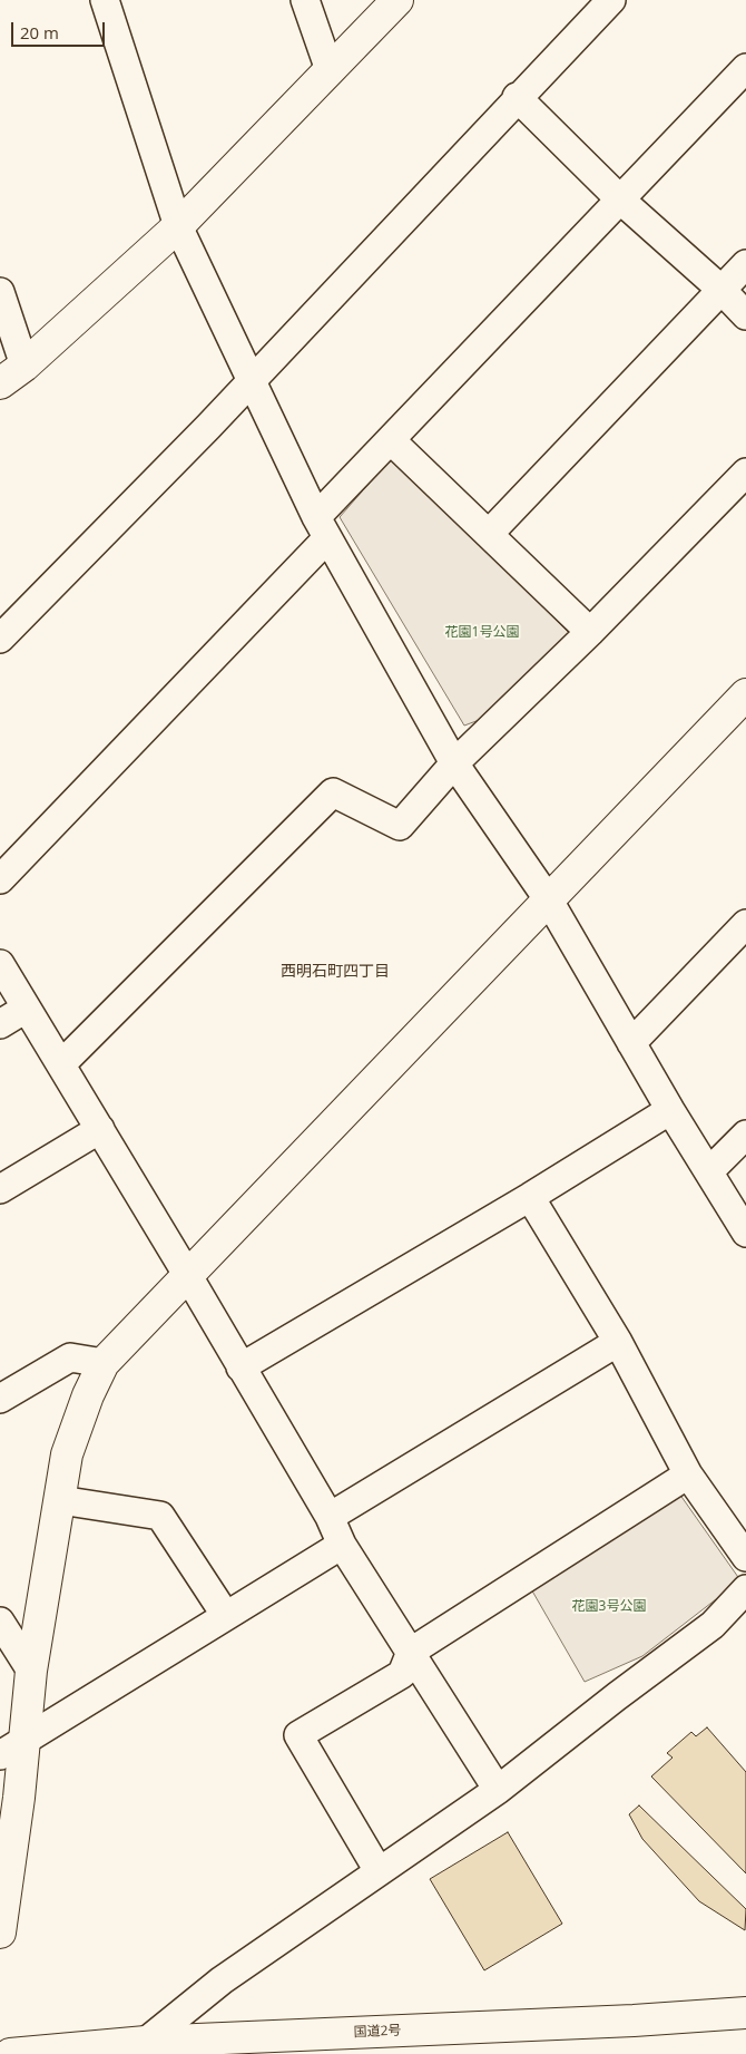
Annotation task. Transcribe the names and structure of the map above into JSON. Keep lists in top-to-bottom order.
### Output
{
  "streets": {
    "main road": ["国道2号"]
  },
  "districts": ["西明石町四丁目"],
  "parks": ["花園1号公園", "花園3号公園"],
  "scale_bar": "20 m"
}
